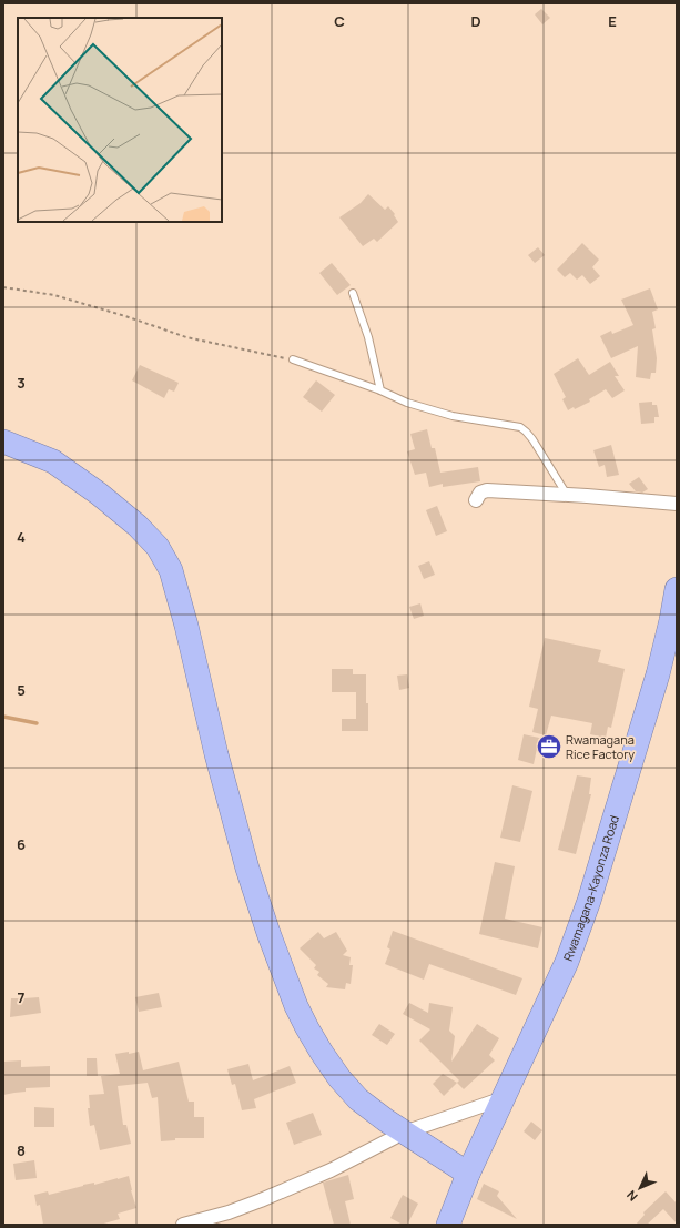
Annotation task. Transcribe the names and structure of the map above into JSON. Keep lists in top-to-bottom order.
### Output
{
  "streets": {
    "highway": ["Rwamagana-Kayonza Road"]
  },
  "places": {
    "office": ["Rwamagana Rice Factory"]
  },
  "north": "bottom left",
  "grid": {
    "columns": ["C", "D", "E"],
    "rows": [
      "3",
      "4",
      "5",
      "6",
      "7",
      "8"
    ]
  }
}
